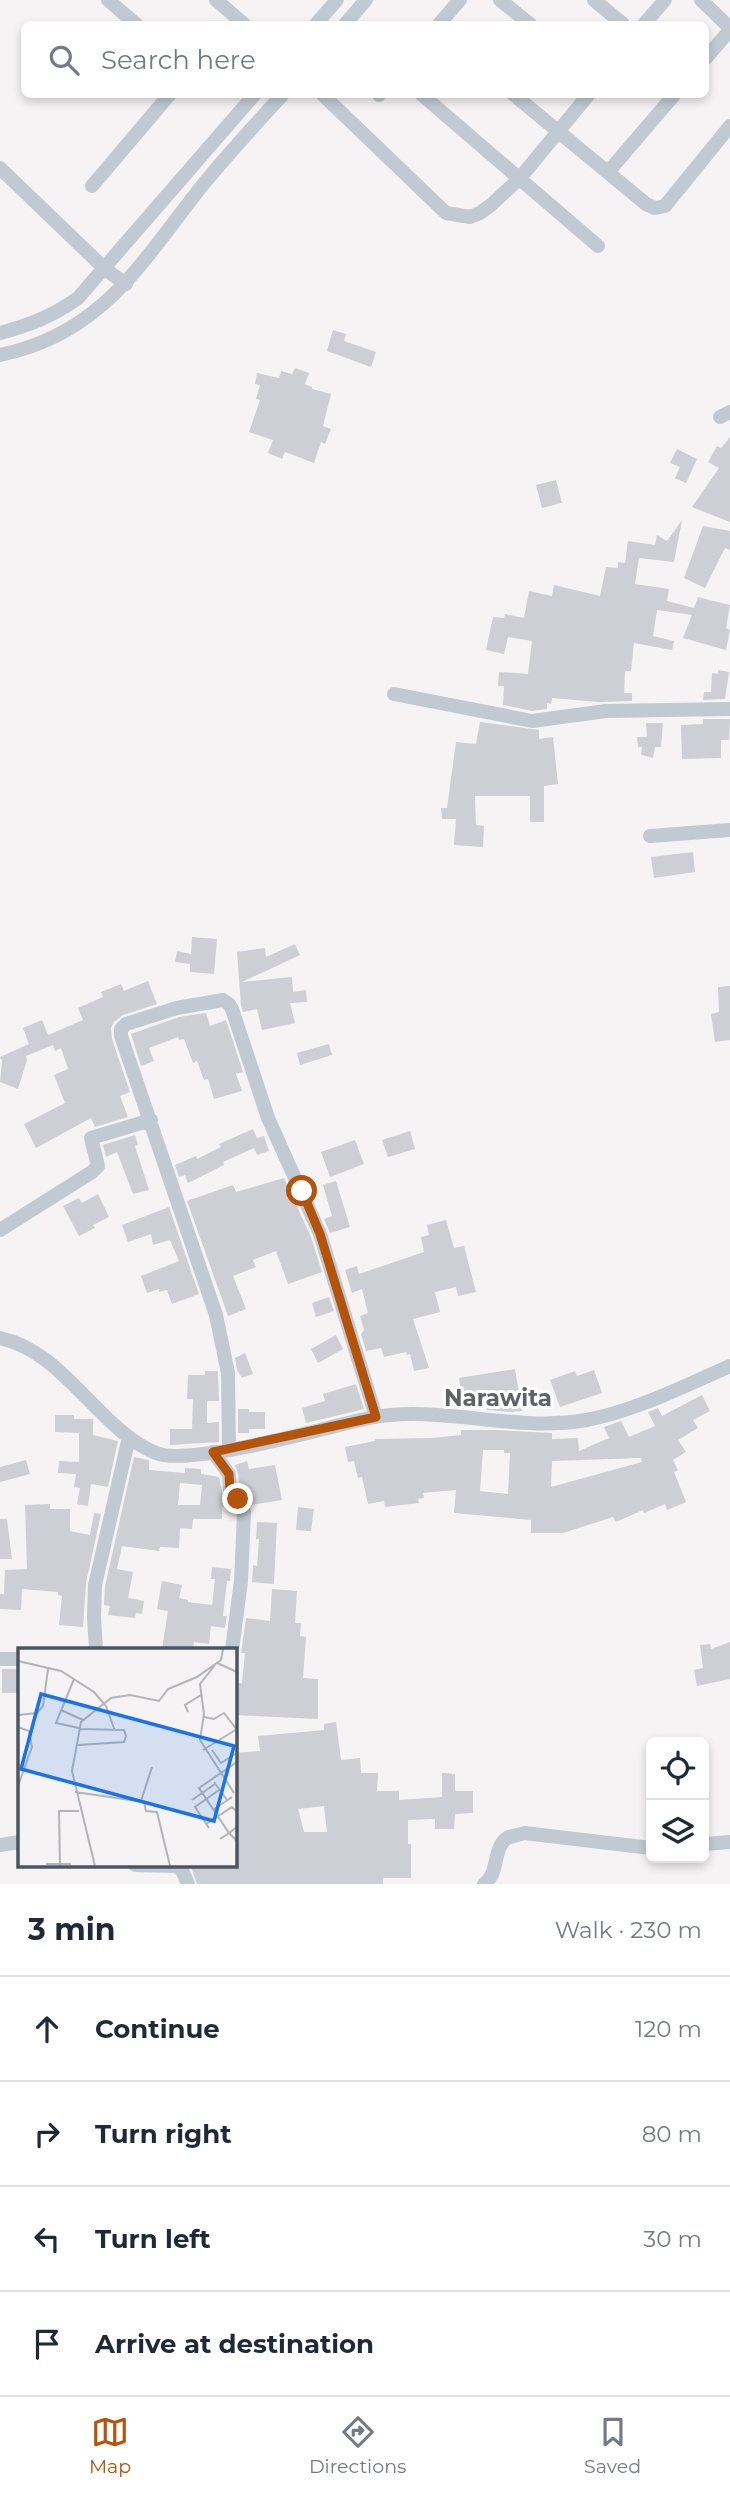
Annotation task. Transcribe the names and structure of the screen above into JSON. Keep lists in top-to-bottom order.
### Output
{
  "districts": ["Narawita"],
  "page": {
    "search": "Search here",
    "heading": ["3 min", "Walk · 230 m"],
    "list": [
      ["Continue", "120 m"],
      ["Turn right", "80 m"],
      ["Turn left", "30 m"],
      "Arrive at destination"
    ],
    "nav": ["Map", "Directions", "Saved"]
  }
}
